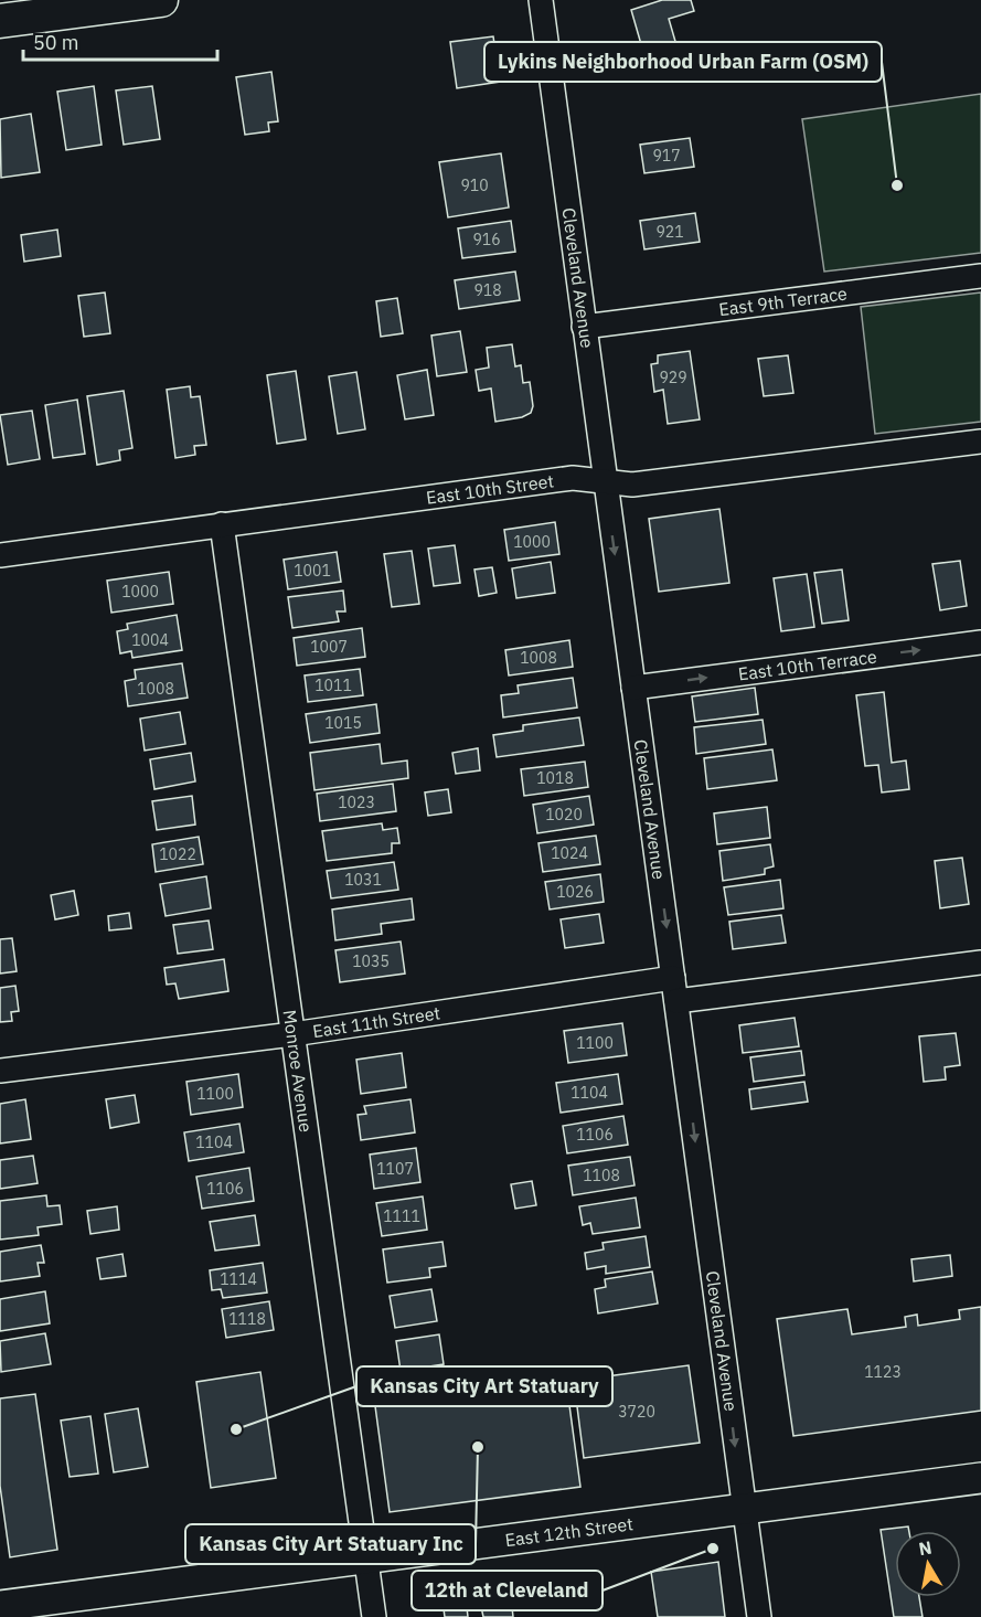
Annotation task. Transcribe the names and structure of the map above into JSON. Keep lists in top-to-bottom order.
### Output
{
  "streets": {
    "street": [
      "Cleveland Avenue",
      "East 9th Terrace",
      "East 10th Street",
      "East 10th Terrace",
      "East 11th Street",
      "Monroe Avenue",
      "East 12th Street"
    ]
  },
  "crossings": [
    ["Cleveland Avenue", "East 9th Terrace"],
    ["Cleveland Avenue", "East 10th Street"],
    ["Cleveland Avenue", "East 10th Terrace"],
    ["Cleveland Avenue", "East 11th Street"],
    ["Cleveland Avenue", "East 12th Street"],
    ["East 10th Street", "Monroe Avenue"],
    ["East 11th Street", "Monroe Avenue"],
    ["Monroe Avenue", "East 12th Street"]
  ],
  "one_way": ["Cleveland Avenue", "East 10th Terrace"],
  "places": [
    "Lykins Neighborhood Urban Farm (OSM)",
    "Kansas City Art Statuary",
    "Kansas City Art Statuary Inc",
    "12th at Cleveland"
  ],
  "house_numbers": [
    "917",
    "910",
    "921",
    "916",
    "918",
    "929",
    "1000",
    "1001",
    "1000",
    "1004",
    "1007",
    "1008",
    "1011",
    "1008",
    "1015",
    "1018",
    "1023",
    "1020",
    "1024",
    "1022",
    "1031",
    "1026",
    "1035",
    "1100",
    "1104",
    "1100",
    "1106",
    "1104",
    "1107",
    "1108",
    "1106",
    "1111",
    "1114",
    "1118",
    "1123",
    "3720"
  ],
  "scale_bar": "50 m",
  "north": "top"
}
